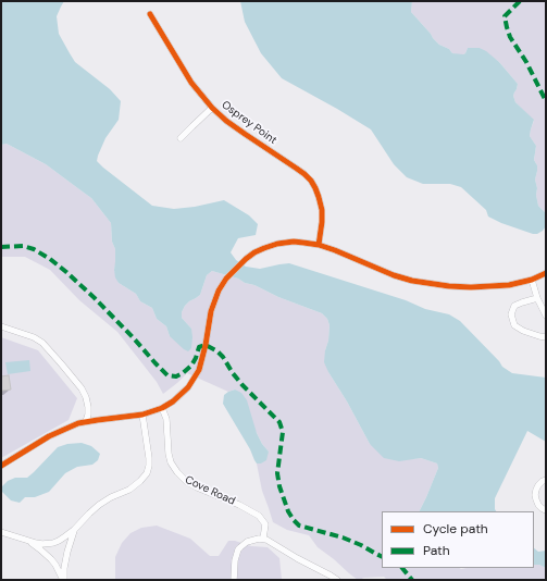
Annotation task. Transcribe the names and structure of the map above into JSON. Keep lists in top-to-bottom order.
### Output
{
  "streets": {
    "street": ["Osprey Point", "Cove Road"]
  },
  "legend": ["Cycle path", "Path"]
}
